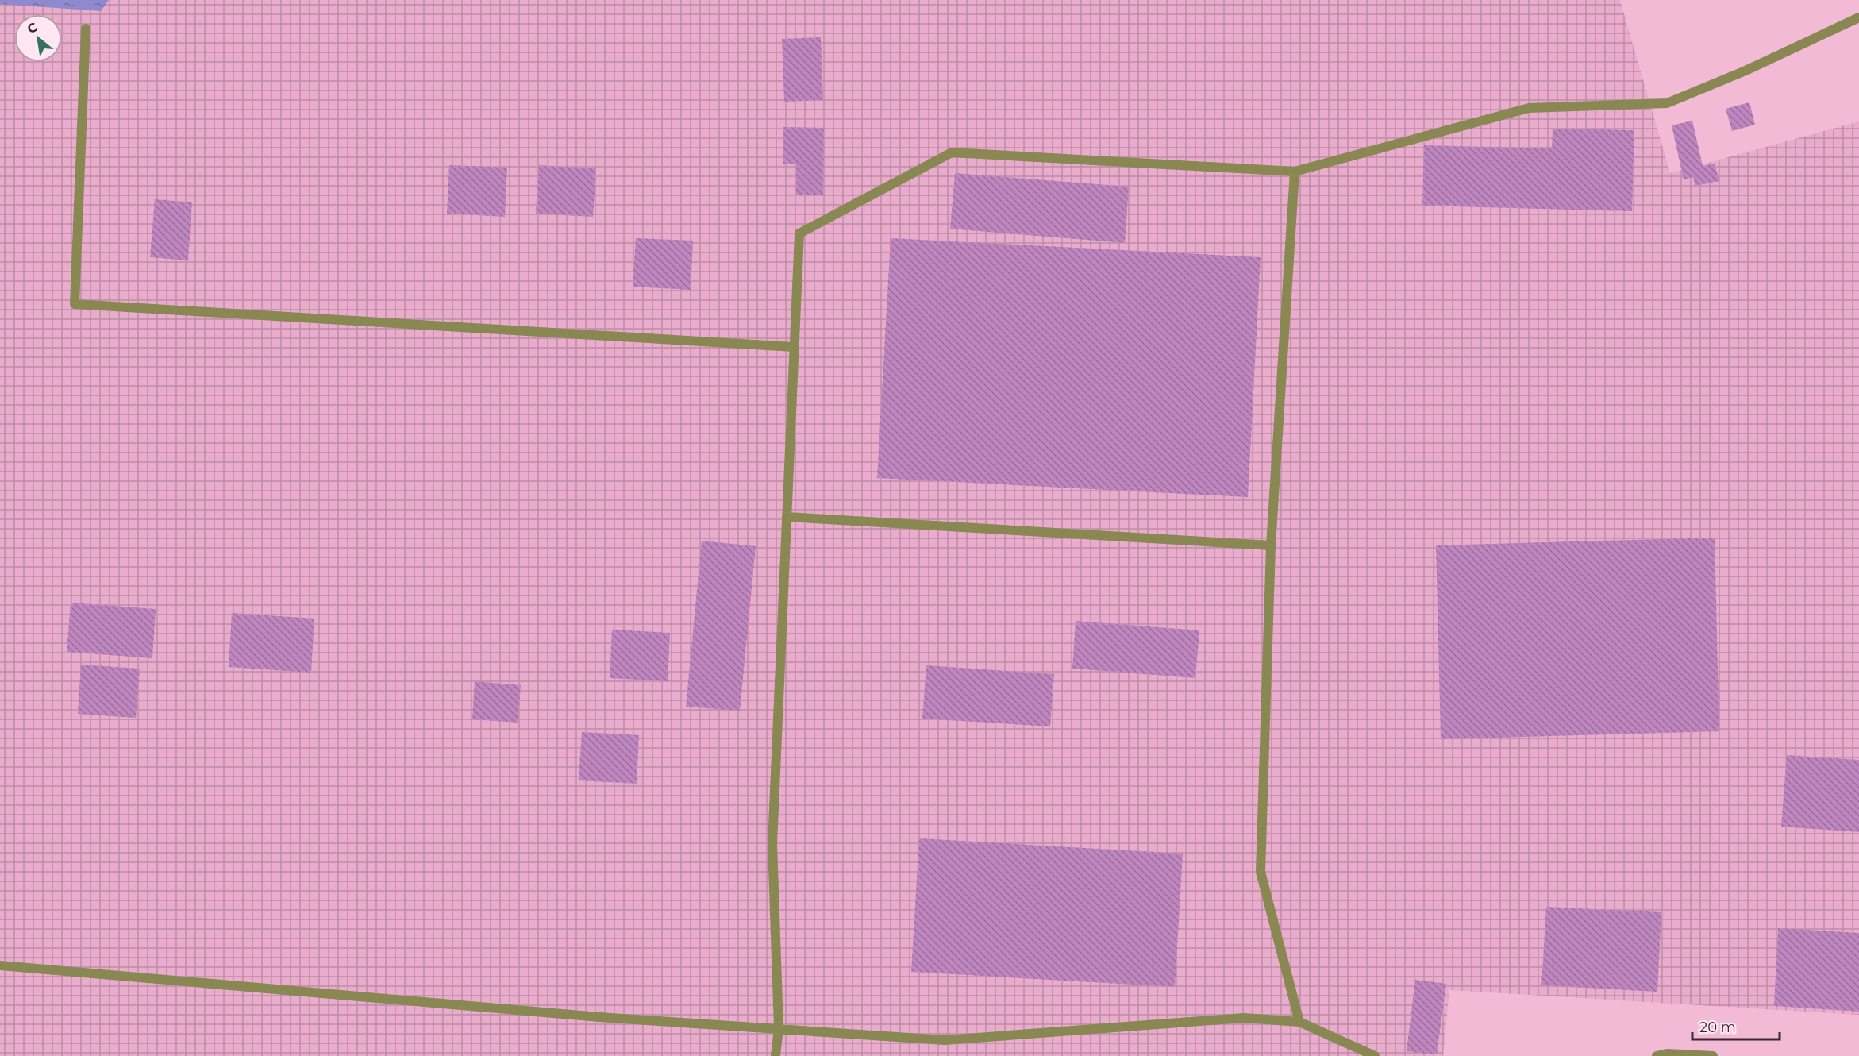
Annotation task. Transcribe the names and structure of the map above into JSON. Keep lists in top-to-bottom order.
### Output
{
  "scale_bar": "20 m",
  "north": "top left"
}
